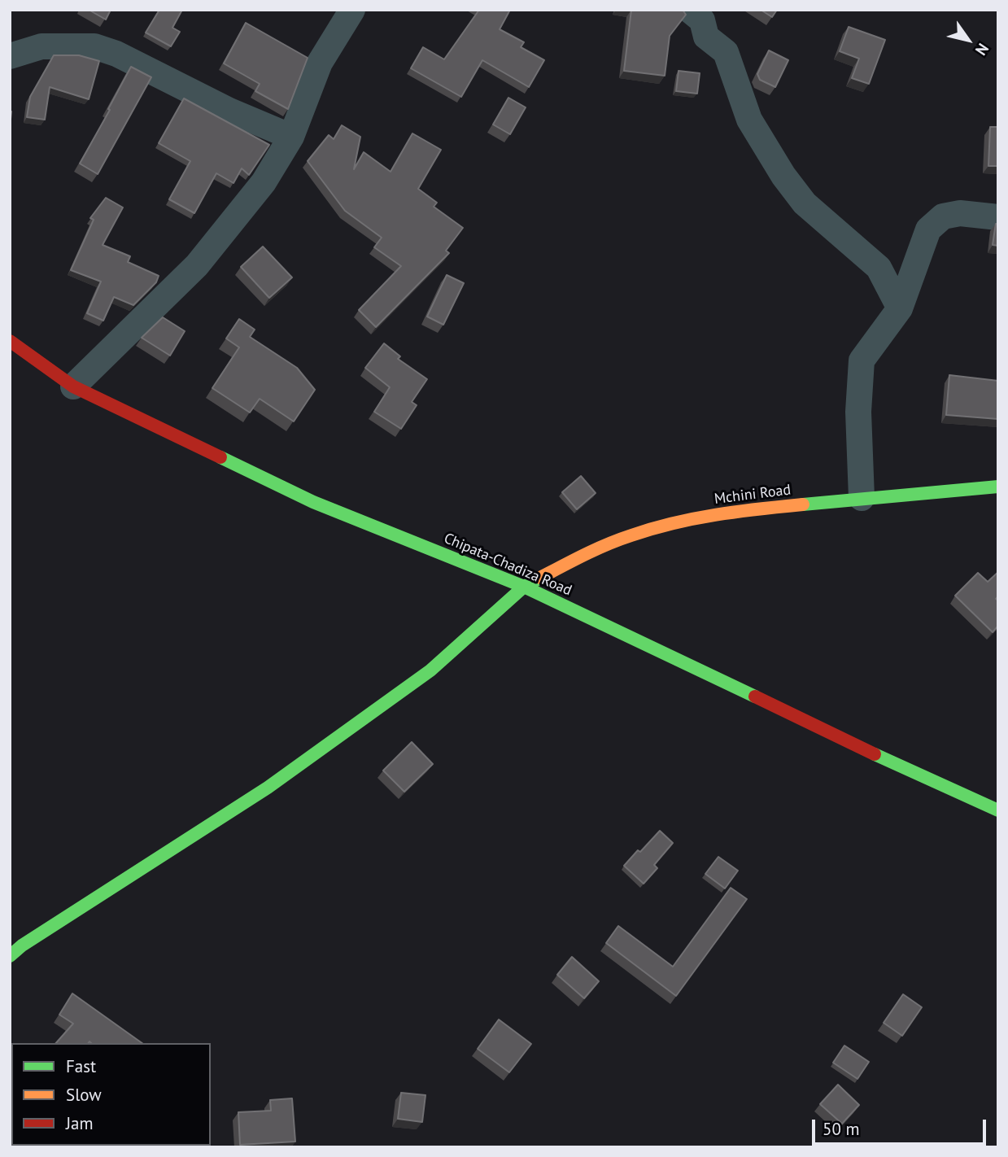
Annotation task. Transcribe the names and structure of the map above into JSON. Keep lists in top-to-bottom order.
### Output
{
  "streets": {
    "street": ["Mchini Road", "Chipata-Chadiza Road"]
  },
  "crossings": [
    ["Mchini Road", "Chipata-Chadiza Road"]
  ],
  "legend": ["Fast", "Slow", "Jam"],
  "scale_bar": "50 m",
  "north": "bottom right"
}
